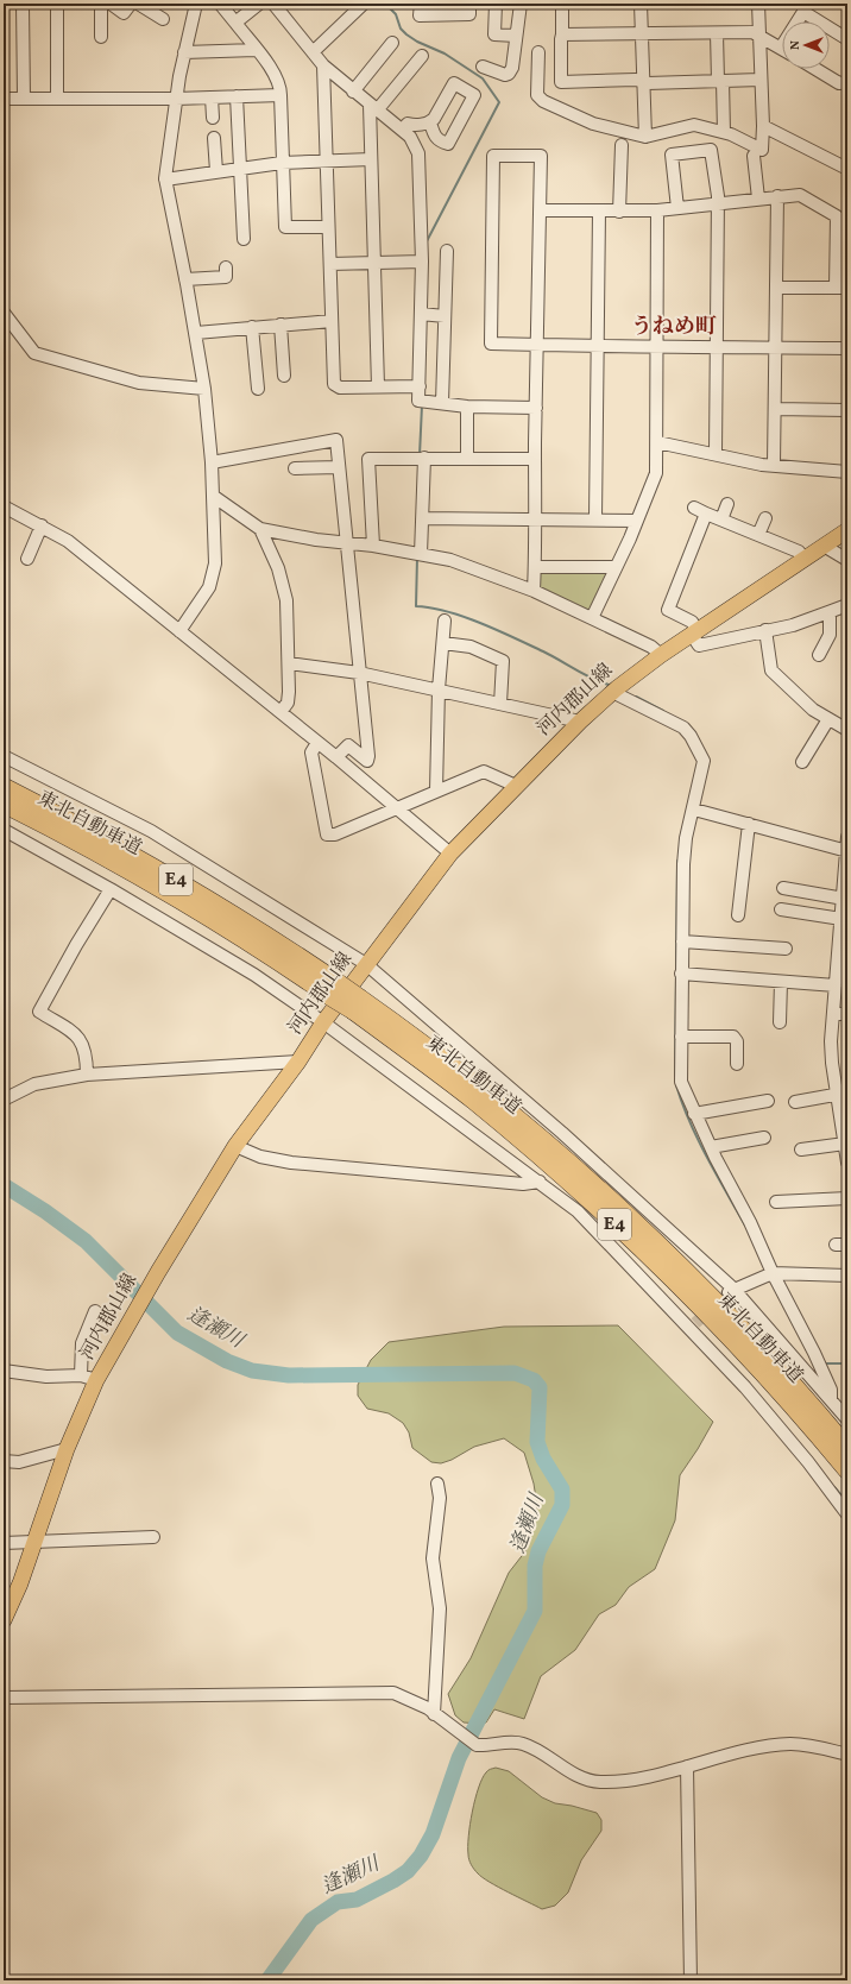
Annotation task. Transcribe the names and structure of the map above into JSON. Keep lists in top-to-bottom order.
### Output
{
  "streets": {
    "highway": ["東北自動車道", "E4"],
    "main road": ["河内郡山線"]
  },
  "districts": ["うねめ町"],
  "water": ["逢瀬川"],
  "north": "left"
}
